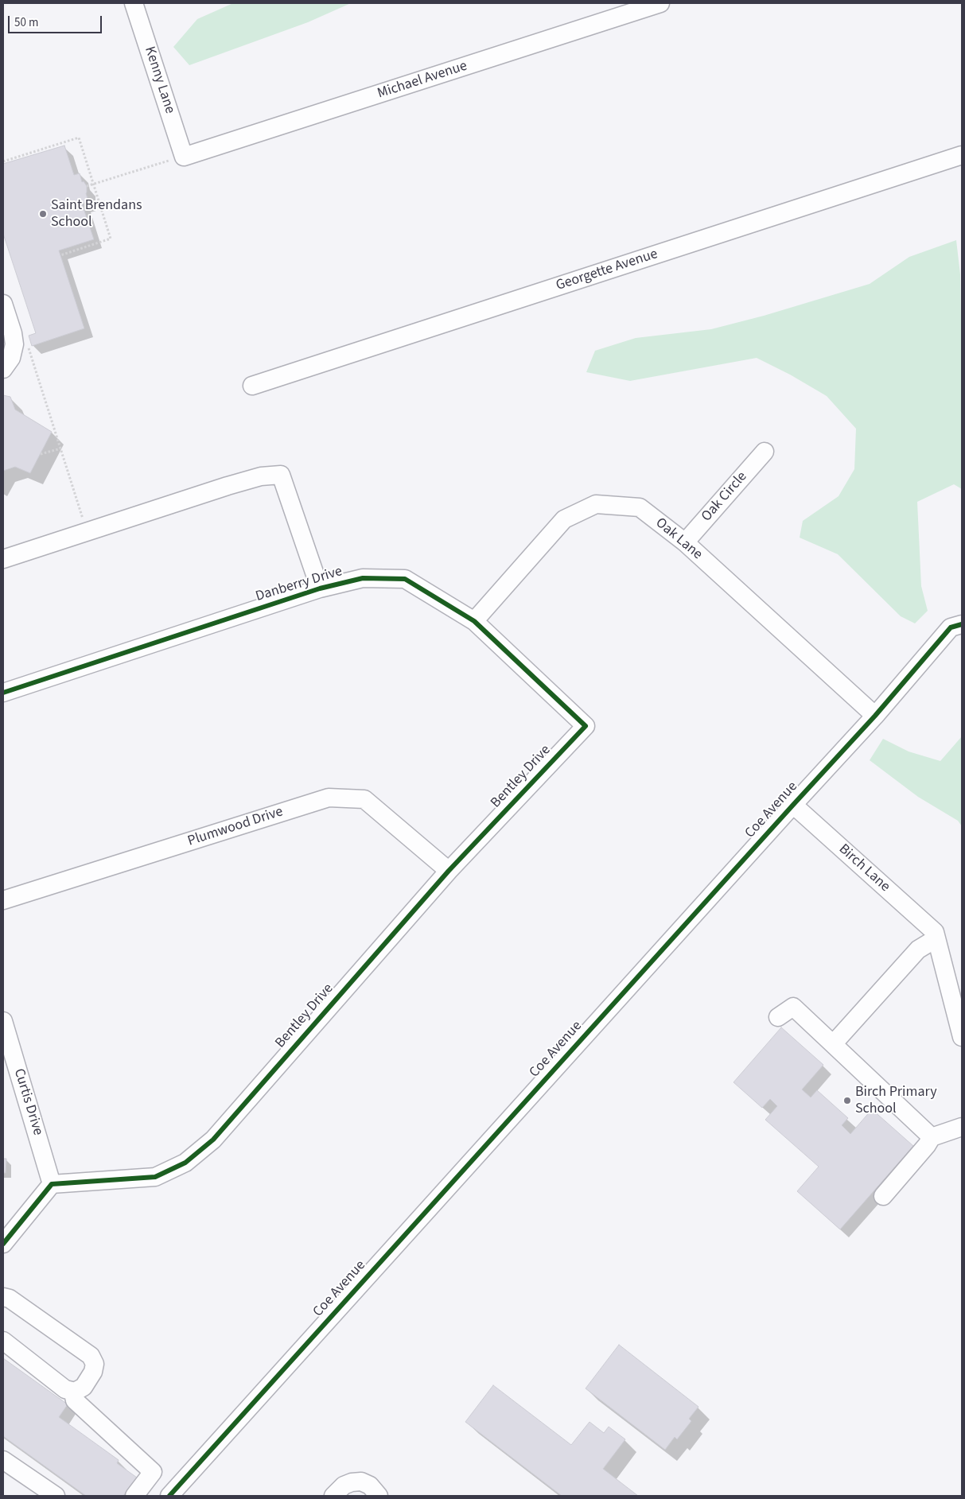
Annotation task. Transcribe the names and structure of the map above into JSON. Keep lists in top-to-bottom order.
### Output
{
  "streets": {
    "street": [
      "Kenny Lane",
      "Michael Avenue",
      "Georgette Avenue",
      "Oak Circle",
      "Oak Lane",
      "Danberry Drive",
      "Bentley Drive",
      "Coe Avenue",
      "Plumwood Drive",
      "Birch Lane",
      "Curtis Drive"
    ]
  },
  "crossings": [
    ["Kenny Lane", "Michael Avenue"],
    ["Oak Circle", "Oak Lane"],
    ["Oak Lane", "Danberry Drive"],
    ["Oak Lane", "Coe Avenue"],
    ["Danberry Drive", "Bentley Drive"],
    ["Bentley Drive", "Plumwood Drive"],
    ["Bentley Drive", "Curtis Drive"],
    ["Coe Avenue", "Birch Lane"]
  ],
  "places": ["Saint Brendans School", "Birch Primary School"],
  "scale_bar": "50 m"
}
